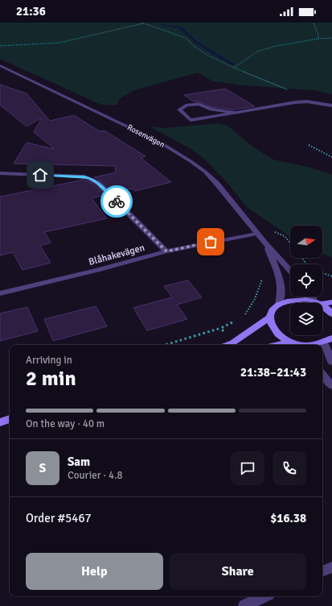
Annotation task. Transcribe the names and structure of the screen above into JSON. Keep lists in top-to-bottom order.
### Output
{
  "streets": {
    "street": ["Rosenvägen", "Blåhakevägen"]
  },
  "crossings": [
    ["Rosenvägen", "Blåhakevägen"]
  ],
  "north": "right",
  "page": {
    "status": "21:36",
    "heading": ["2 min", "Arriving in", "21:38–21:43"],
    "panel": [
      "Sam",
      "Courier · 4.8",
      "Order #5467",
      "$16.38"
    ],
    "bar": "On the way · 40 m",
    "round": "S",
    "buttons": ["Help", "Share"]
  }
}
